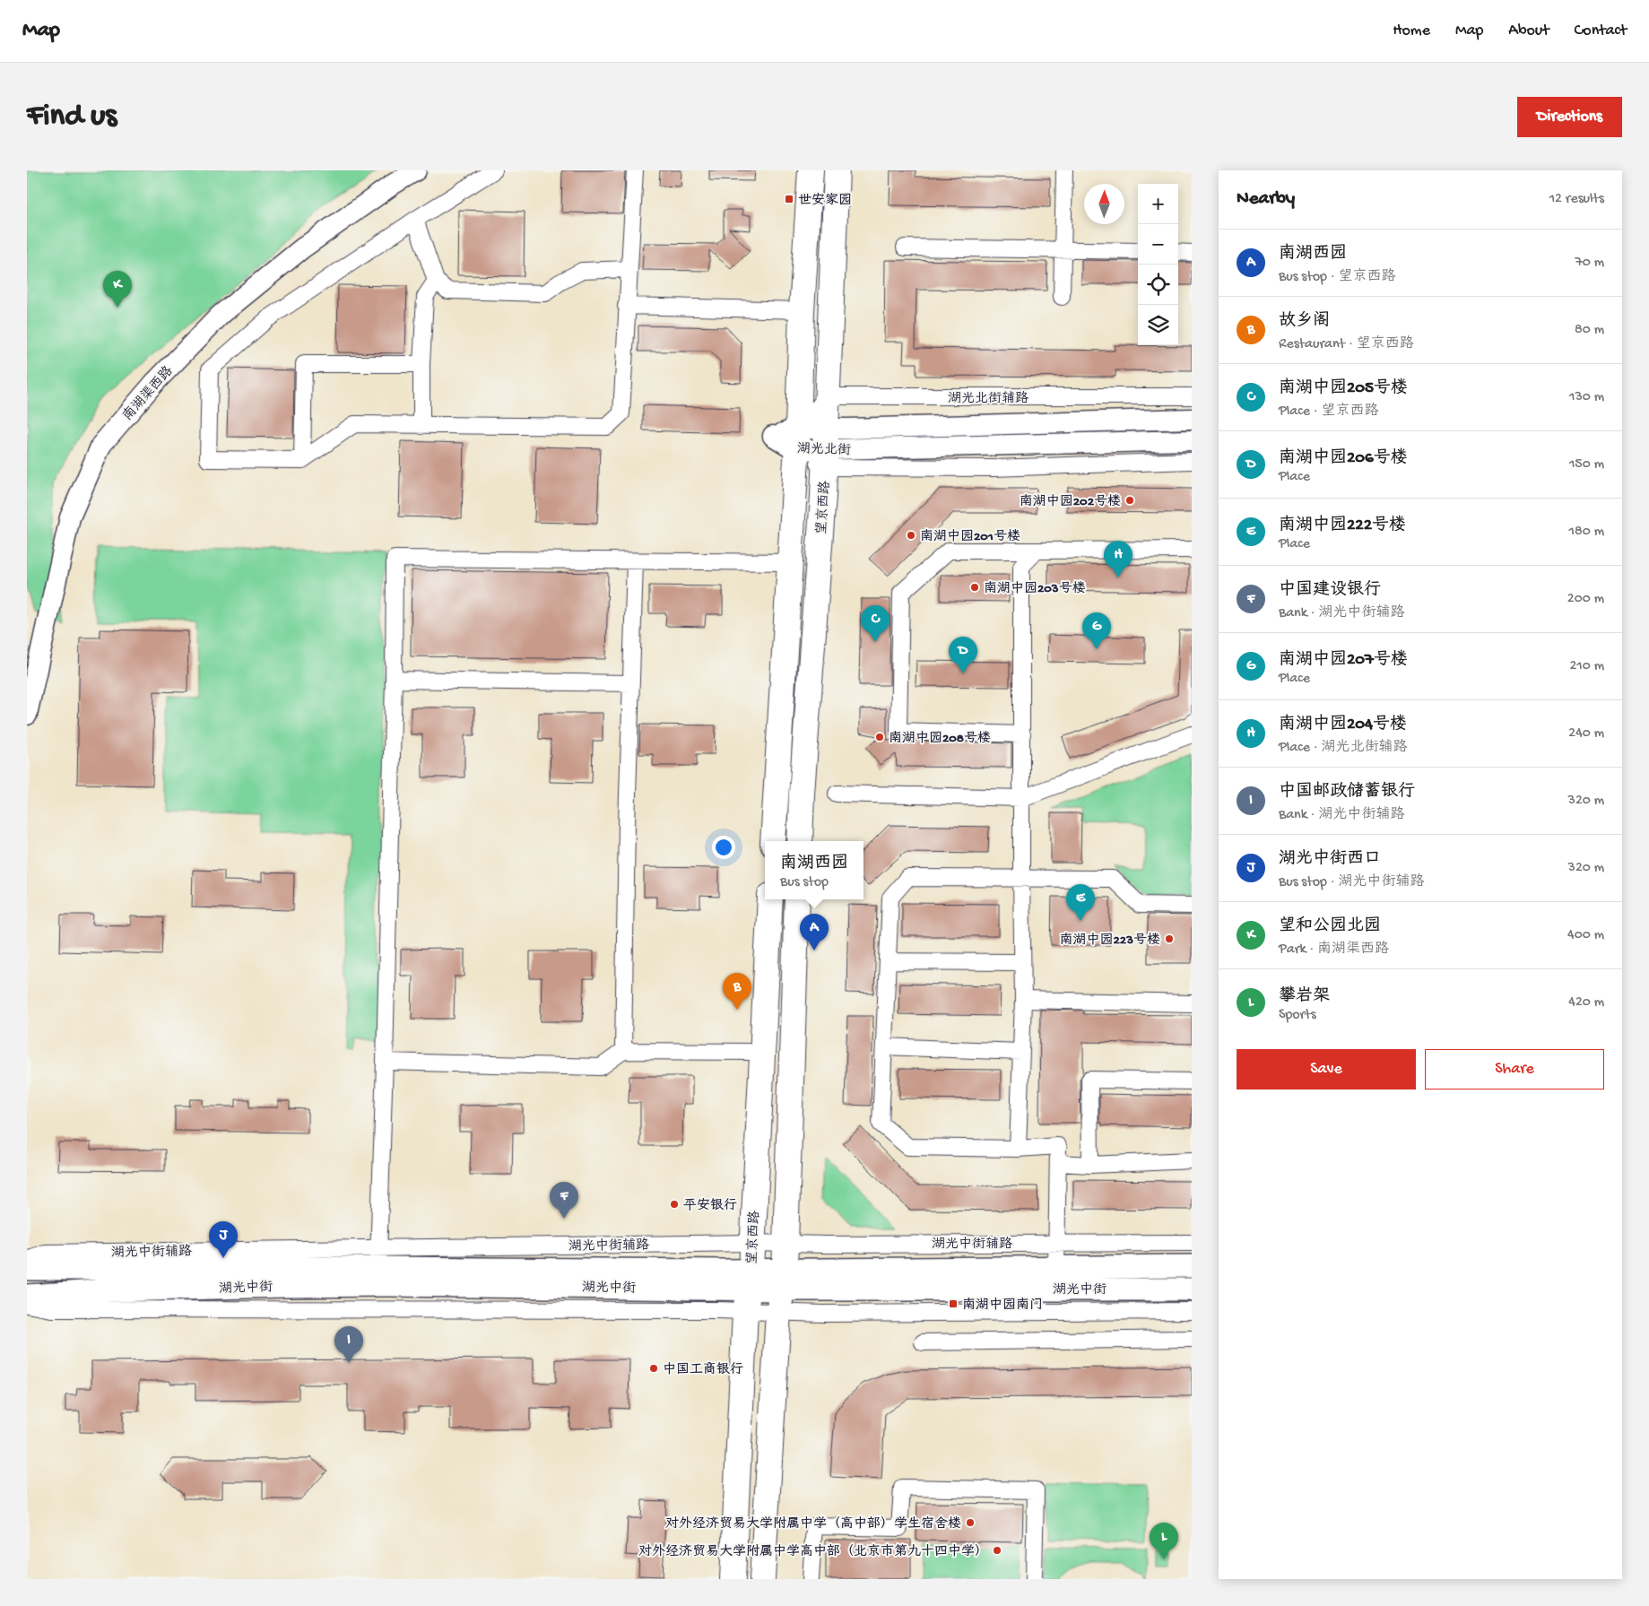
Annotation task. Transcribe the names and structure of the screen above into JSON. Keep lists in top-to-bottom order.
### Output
{
  "streets": {
    "main road": ["望京西路", "湖光中街"],
    "street": [
      "南湖渠西路",
      "湖光北街辅路",
      "湖光北街",
      "湖光中街辅路"
    ]
  },
  "crossings": [
    ["湖光北街辅路", "望京西路"],
    ["湖光北街", "望京西路"],
    ["望京西路", "湖光中街辅路"],
    ["望京西路", "湖光中街"],
    ["湖光中街辅路", "湖光中街"]
  ],
  "places": {
    "transit": ["世安家园", "南湖中园南门"],
    "other": [
      "南湖中园202号楼",
      "南湖中园201号楼",
      "南湖中园203号楼",
      "南湖中园208号楼",
      "南湖中园223号楼",
      "平安银行",
      "中国工商银行",
      "对外经济贸易大学附属中学（高中部）学生宿舍楼",
      "对外经济贸易大学附属中学高中部（北京市第九十四中学）"
    ]
  },
  "north": "top",
  "page": {
    "header": "Map",
    "nav": [
      "Home",
      "Map",
      "About",
      "Contact"
    ],
    "buttons": [
      "Directions",
      ["Save", "Share"]
    ],
    "title": "Find us",
    "heading": ["Nearby", "12 results"],
    "map_buttons": ["+", "−"],
    "list": [
      {
        "mark": "A",
        "name": "南湖西园",
        "note": "Bus stop · 望京西路",
        "value": "70 m"
      },
      {
        "mark": "B",
        "name": "故乡阁",
        "note": "Restaurant · 望京西路",
        "value": "80 m"
      },
      {
        "mark": "C",
        "name": "南湖中园205号楼",
        "note": "Place · 望京西路",
        "value": "130 m"
      },
      {
        "mark": "D",
        "name": "南湖中园206号楼",
        "note": "Place",
        "value": "150 m"
      },
      {
        "mark": "E",
        "name": "南湖中园222号楼",
        "note": "Place",
        "value": "180 m"
      },
      {
        "mark": "F",
        "name": "中国建设银行",
        "note": "Bank · 湖光中街辅路",
        "value": "200 m"
      },
      {
        "mark": "G",
        "name": "南湖中园207号楼",
        "note": "Place",
        "value": "210 m"
      },
      {
        "mark": "H",
        "name": "南湖中园204号楼",
        "note": "Place · 湖光北街辅路",
        "value": "240 m"
      },
      {
        "mark": "I",
        "name": "中国邮政储蓄银行",
        "note": "Bank · 湖光中街辅路",
        "value": "320 m"
      },
      {
        "mark": "J",
        "name": "湖光中街西口",
        "note": "Bus stop · 湖光中街辅路",
        "value": "320 m"
      },
      {
        "mark": "K",
        "name": "望和公园北园",
        "note": "Park · 南湖渠西路",
        "value": "400 m"
      },
      {
        "mark": "L",
        "name": "攀岩架",
        "note": "Sports",
        "value": "420 m"
      }
    ],
    "pins": [
      "K",
      "H",
      "C",
      "G",
      "D",
      "E",
      "A",
      "B",
      "F",
      "J",
      "I",
      "L"
    ],
    "popup": ["南湖西园", "Bus stop"]
  }
}
